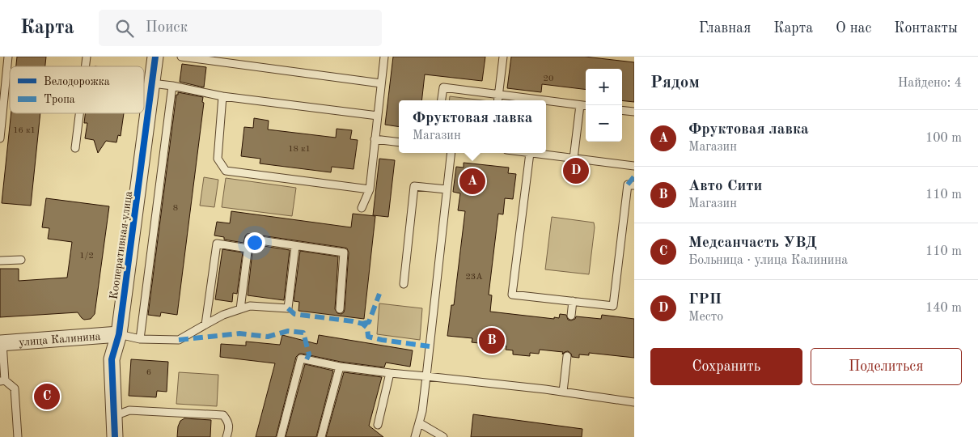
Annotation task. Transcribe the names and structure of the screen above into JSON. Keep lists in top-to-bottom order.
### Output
{
  "streets": {
    "street": ["Кооперативная улица", "улица Калинина"]
  },
  "crossings": [
    ["Кооперативная улица", "улица Калинина"]
  ],
  "house_numbers": [
    "20",
    "16 к1",
    "18 к1",
    "8",
    "1/2",
    "23А",
    "6"
  ],
  "legend": ["Велодорожка", "Тропа"],
  "page": {
    "header": "Карта",
    "search": "Поиск",
    "nav": [
      "Главная",
      "Карта",
      "О нас",
      "Контакты"
    ],
    "heading": ["Рядом", "Найдено: 4"],
    "map_buttons": ["+", "−"],
    "popup": ["Фруктовая лавка", "Магазин"],
    "list": [
      {
        "mark": "A",
        "name": "Фруктовая лавка",
        "note": "Магазин",
        "value": "100 m"
      },
      {
        "mark": "B",
        "name": "Авто Сити",
        "note": "Магазин",
        "value": "110 m"
      },
      {
        "mark": "C",
        "name": "Медсанчасть УВД",
        "note": "Больница · улица Калинина",
        "value": "110 m"
      },
      {
        "mark": "D",
        "name": "ГРП",
        "note": "Место",
        "value": "140 m"
      }
    ],
    "pins": [
      "D",
      "A",
      "B",
      "C"
    ],
    "buttons": ["Сохранить", "Поделиться"]
  }
}
